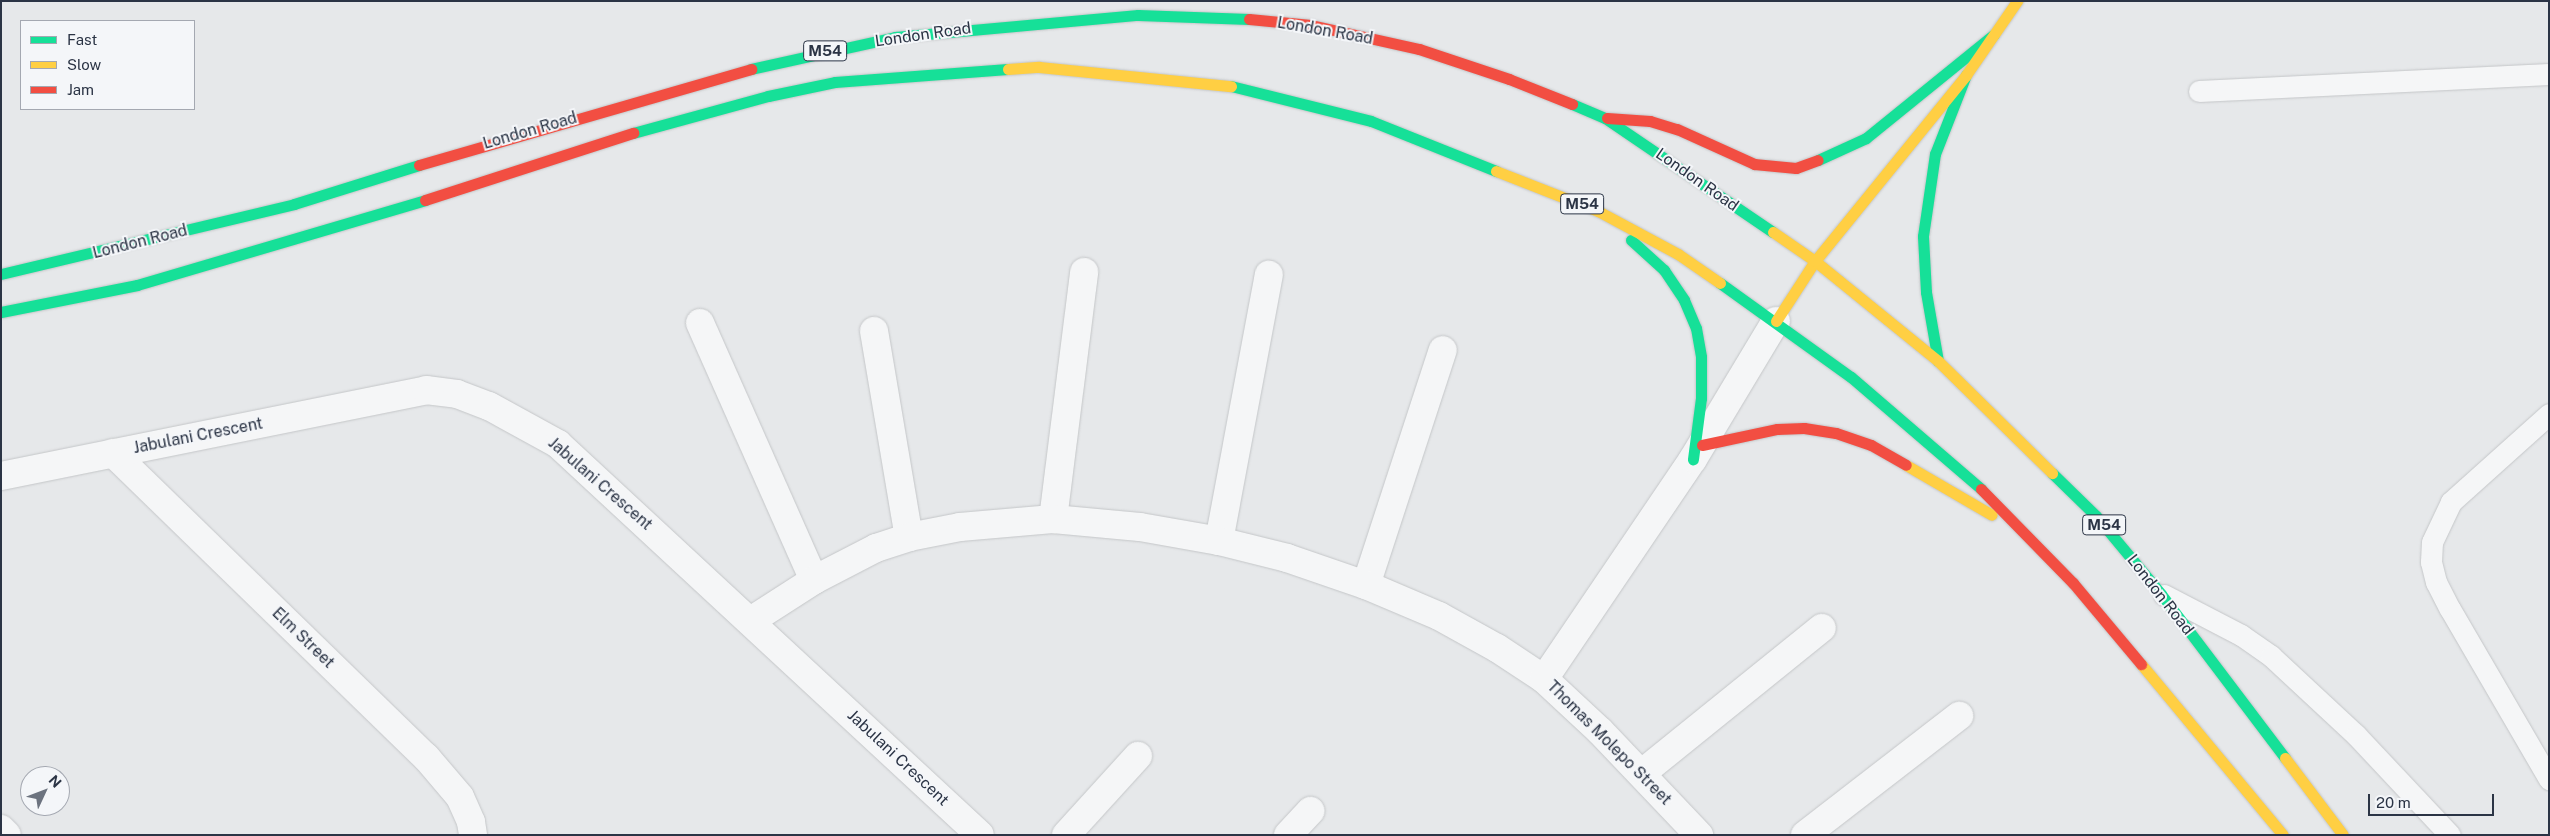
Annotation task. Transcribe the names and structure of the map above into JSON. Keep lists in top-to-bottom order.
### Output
{
  "streets": {
    "main road": ["London Road", "M54"],
    "street": ["Jabulani Crescent", "Elm Street", "Thomas Molepo Street"]
  },
  "crossings": [
    ["Jabulani Crescent", "Elm Street"],
    ["Jabulani Crescent", "Thomas Molepo Street"]
  ],
  "legend": ["Fast", "Slow", "Jam"],
  "scale_bar": "20 m",
  "north": "top right"
}
